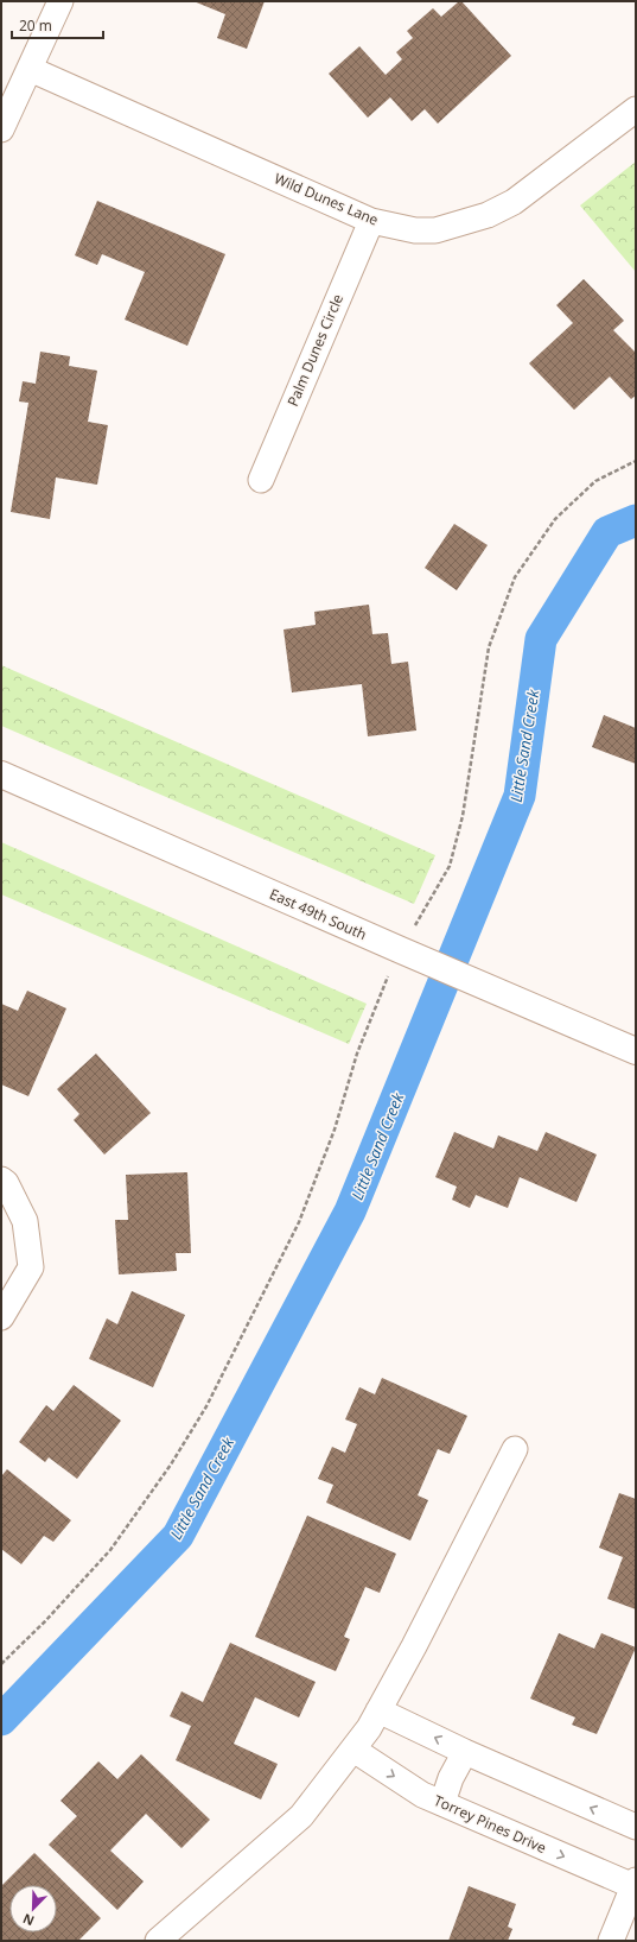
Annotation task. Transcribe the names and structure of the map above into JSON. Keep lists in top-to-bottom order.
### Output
{
  "streets": {
    "street": [
      "Wild Dunes Lane",
      "Palm Dunes Circle",
      "East 49th South",
      "Torrey Pines Drive"
    ]
  },
  "crossings": [
    ["Wild Dunes Lane", "Palm Dunes Circle"]
  ],
  "water": ["Little Sand Creek"],
  "scale_bar": "20 m",
  "north": "bottom left"
}
